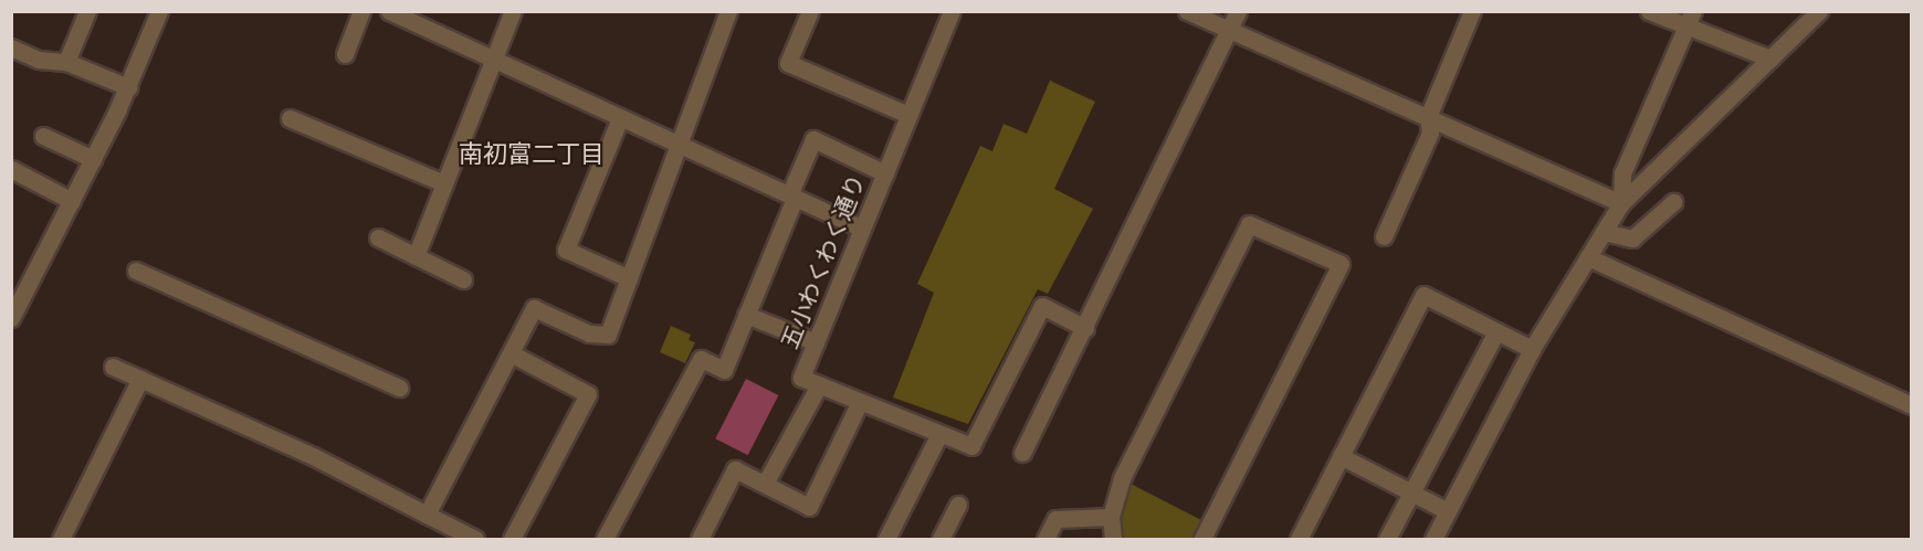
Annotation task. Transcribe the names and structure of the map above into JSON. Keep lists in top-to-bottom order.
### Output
{
  "streets": {
    "street": ["五小わくわく通り"]
  },
  "districts": ["南初富二丁目"]
}
